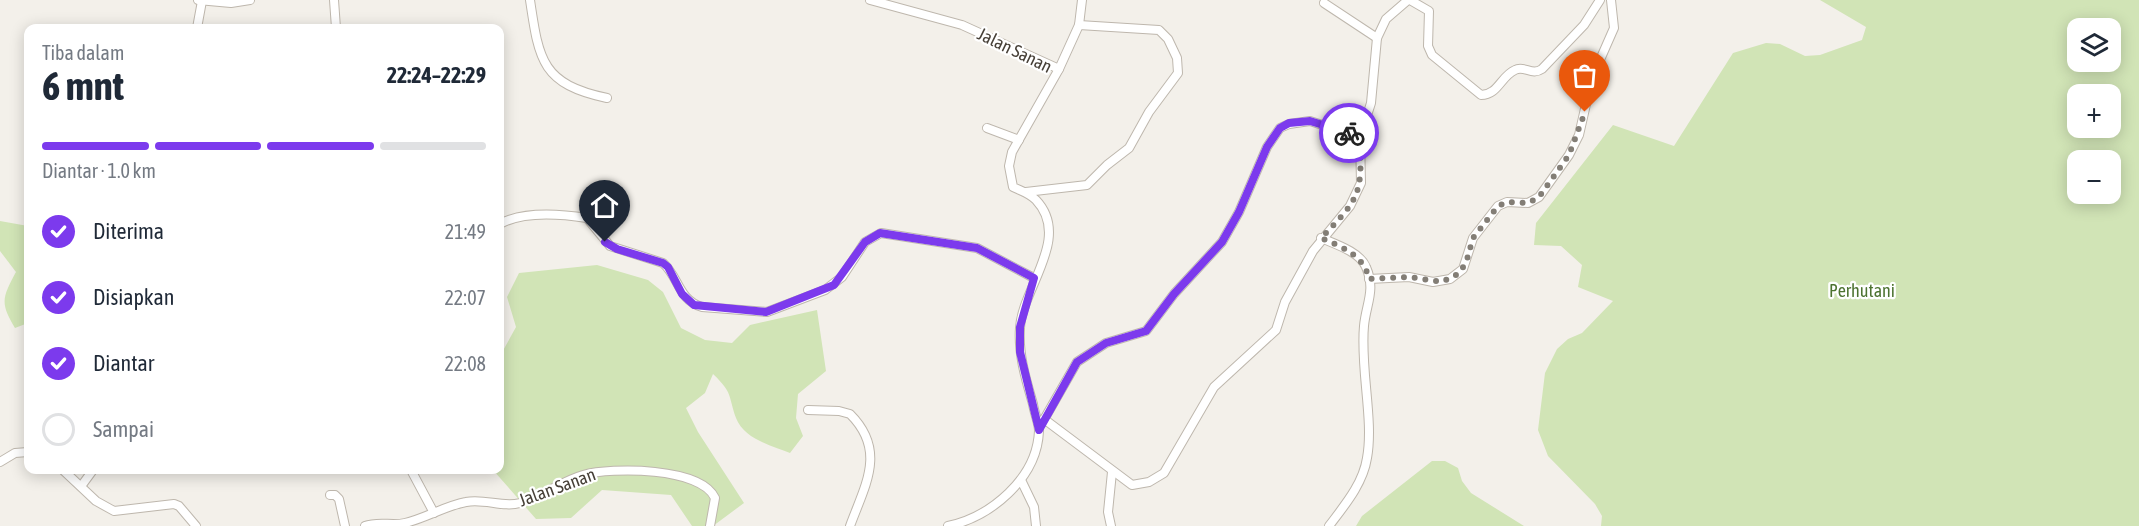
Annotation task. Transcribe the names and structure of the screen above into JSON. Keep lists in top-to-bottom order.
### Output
{
  "streets": {
    "street": ["Jalan Sanan"]
  },
  "parks": ["Perhutani"],
  "page": {
    "map_buttons": ["+", "−"],
    "heading": ["6 mnt", "Tiba dalam", "22:24–22:29"],
    "bar": "Diantar · 1.0 km",
    "list": [
      ["Diterima", "21:49"],
      ["Disiapkan", "22:07"],
      ["Diantar", "22:08"],
      "Sampai"
    ]
  }
}
